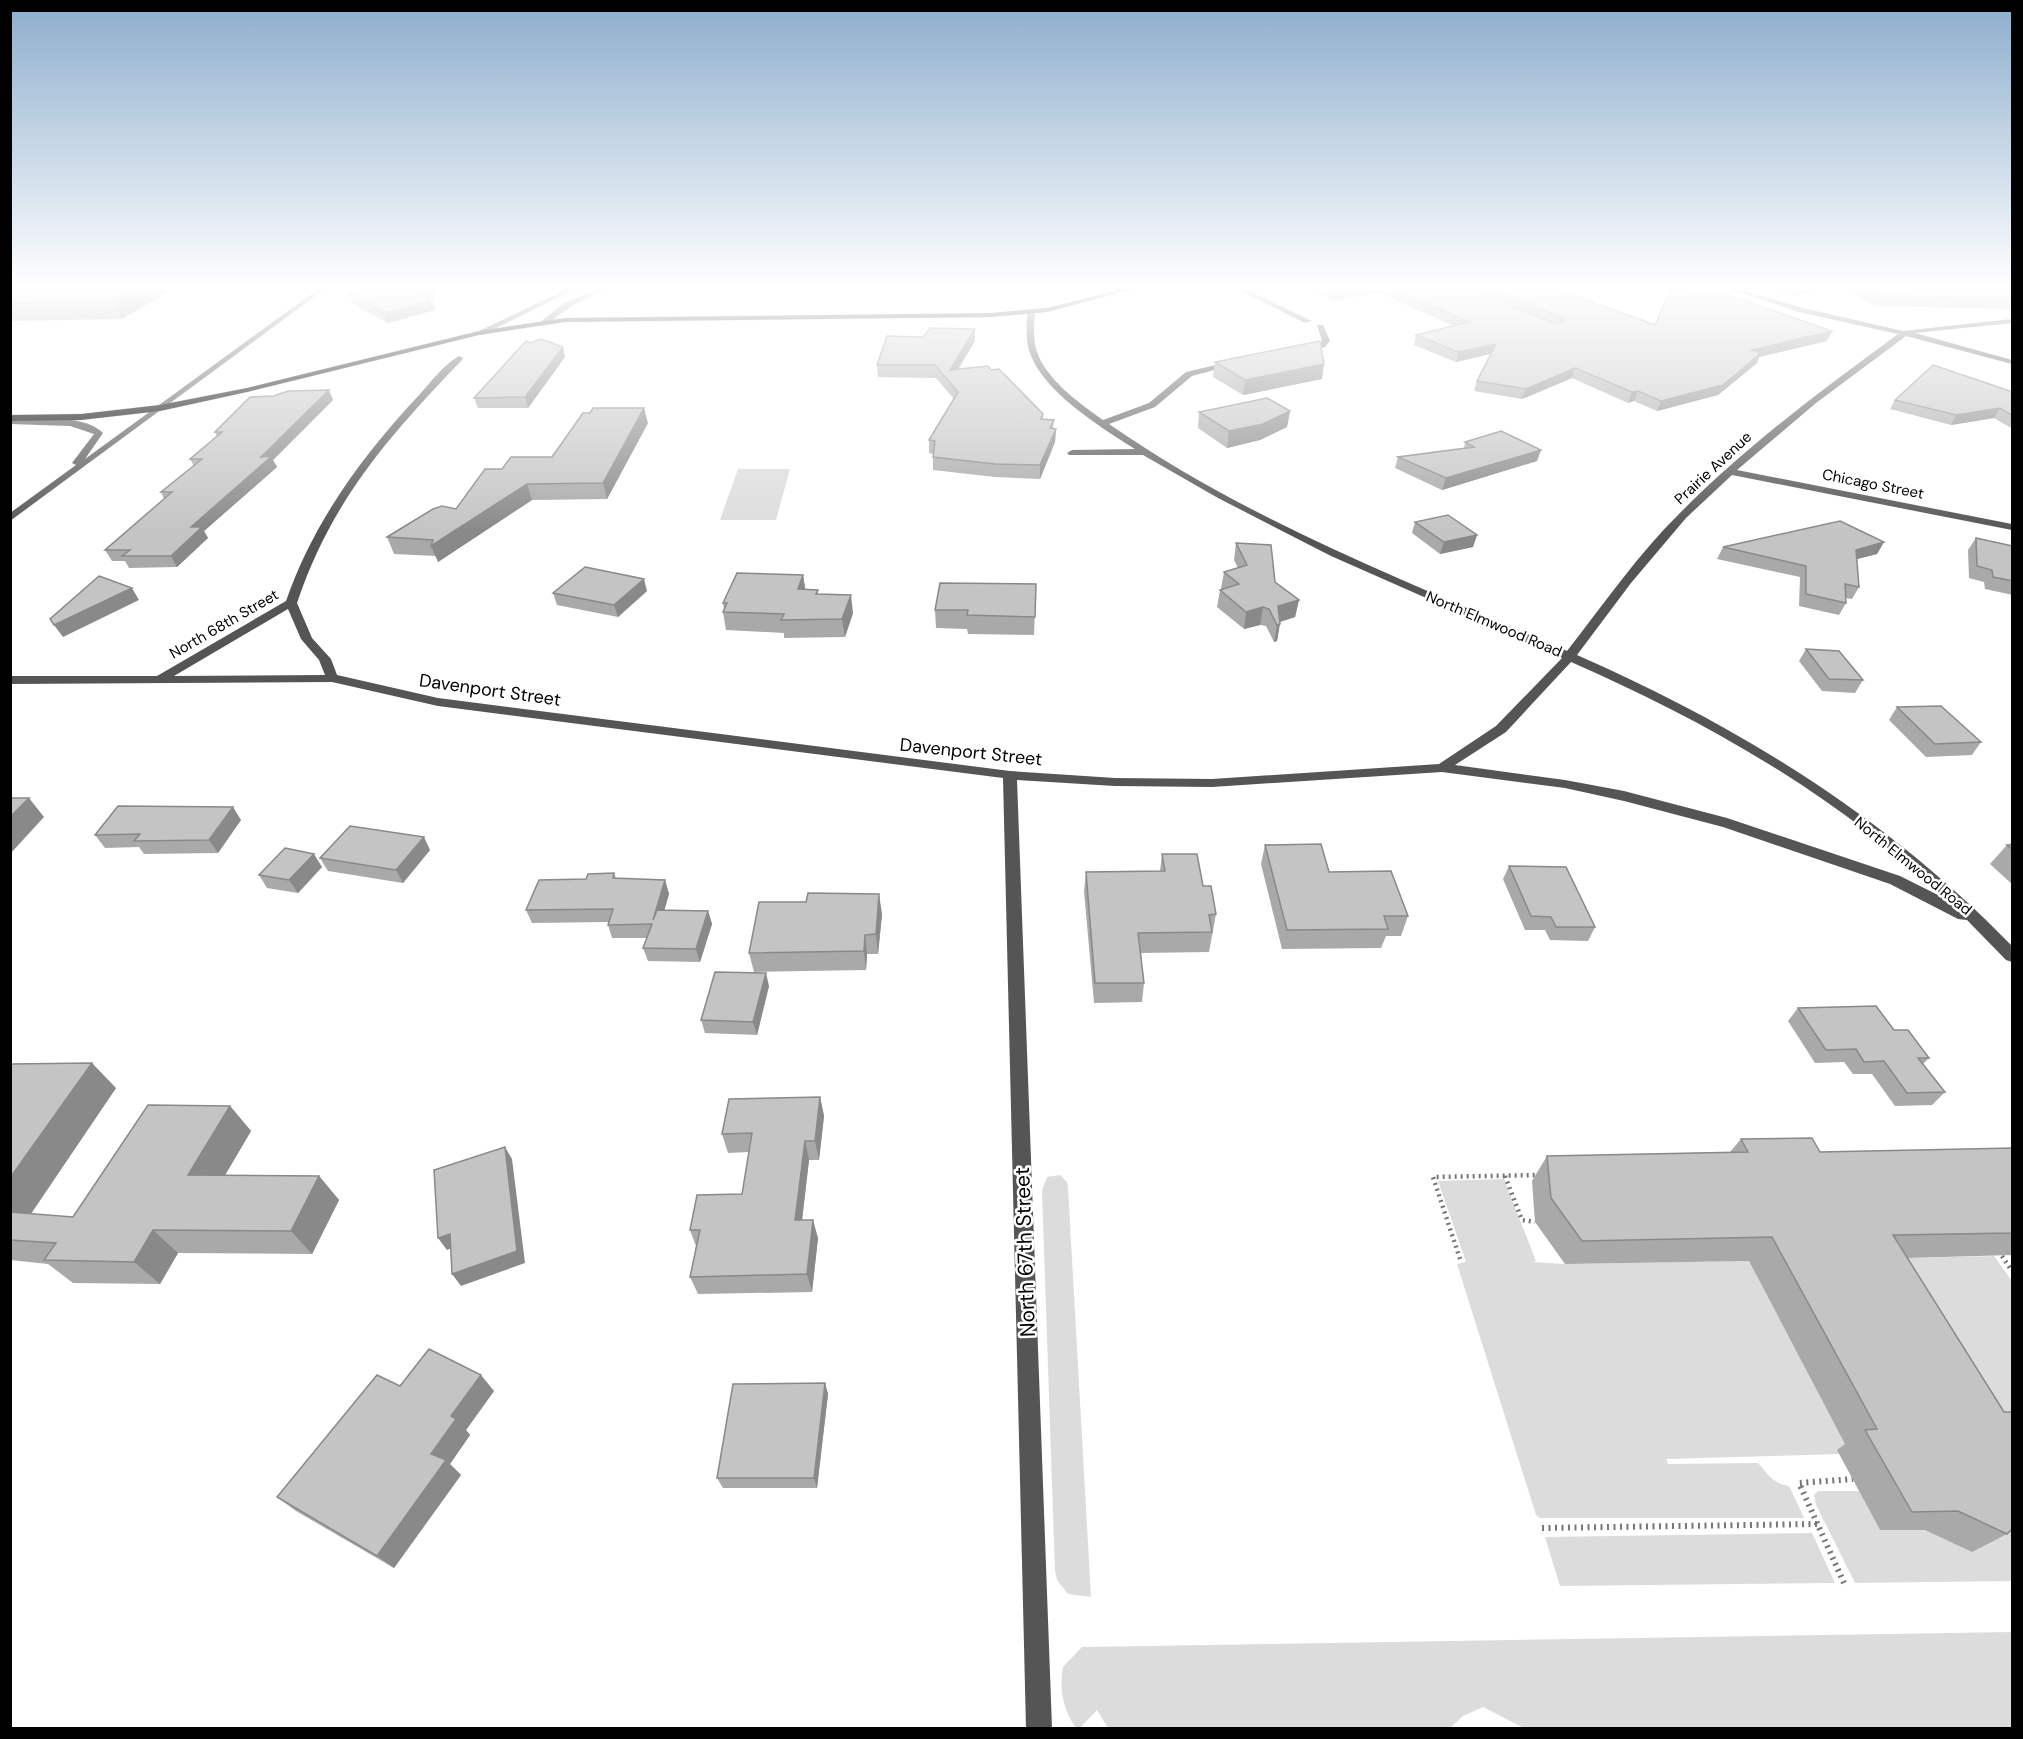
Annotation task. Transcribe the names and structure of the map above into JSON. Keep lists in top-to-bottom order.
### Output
{
  "streets": {
    "street": [
      "Prairie Avenue",
      "Chicago Street",
      "North 68th Street",
      "North Elmwood Road",
      "Davenport Street",
      "North 67th Street"
    ]
  },
  "crossings": [
    ["Prairie Avenue", "Chicago Street"],
    ["Prairie Avenue", "North Elmwood Road"],
    ["Prairie Avenue", "Davenport Street"],
    ["North 68th Street", "Davenport Street"],
    ["North Elmwood Road", "Davenport Street"],
    ["Davenport Street", "North 67th Street"]
  ]
}
